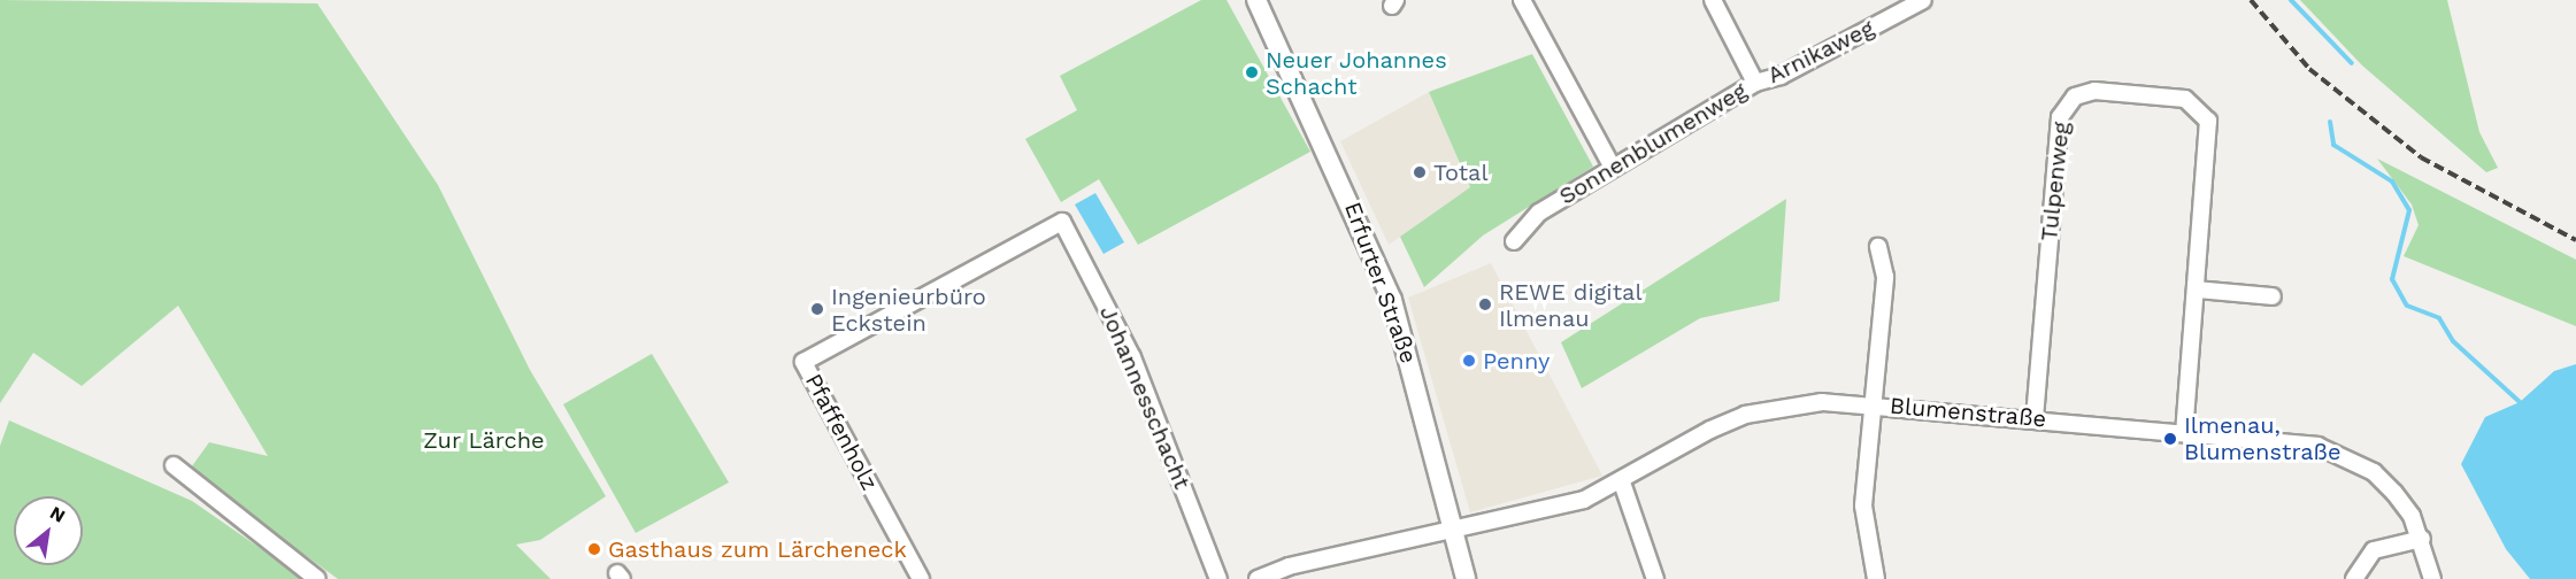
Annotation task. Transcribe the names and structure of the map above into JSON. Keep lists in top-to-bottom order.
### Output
{
  "streets": {
    "main road": ["Erfurter Straße"],
    "street": [
      "Arnikaweg",
      "Sonnenblumenweg",
      "Tulpenweg",
      "Johannesschacht",
      "Blumenstraße",
      "Pfaffenholz"
    ]
  },
  "crossings": [
    ["Arnikaweg", "Sonnenblumenweg"],
    ["Tulpenweg", "Blumenstraße"],
    ["Erfurter Straße", "Blumenstraße"],
    ["Johannesschacht", "Pfaffenholz"]
  ],
  "parks": ["Zur Lärche"],
  "places": [
    "Neuer Johannes Schacht",
    "Total",
    "REWE digital Ilmenau",
    "Ingenieurbüro Eckstein",
    "Penny",
    "Ilmenau, Blumenstraße",
    "Gasthaus zum Lärcheneck"
  ],
  "north": "top right"
}
